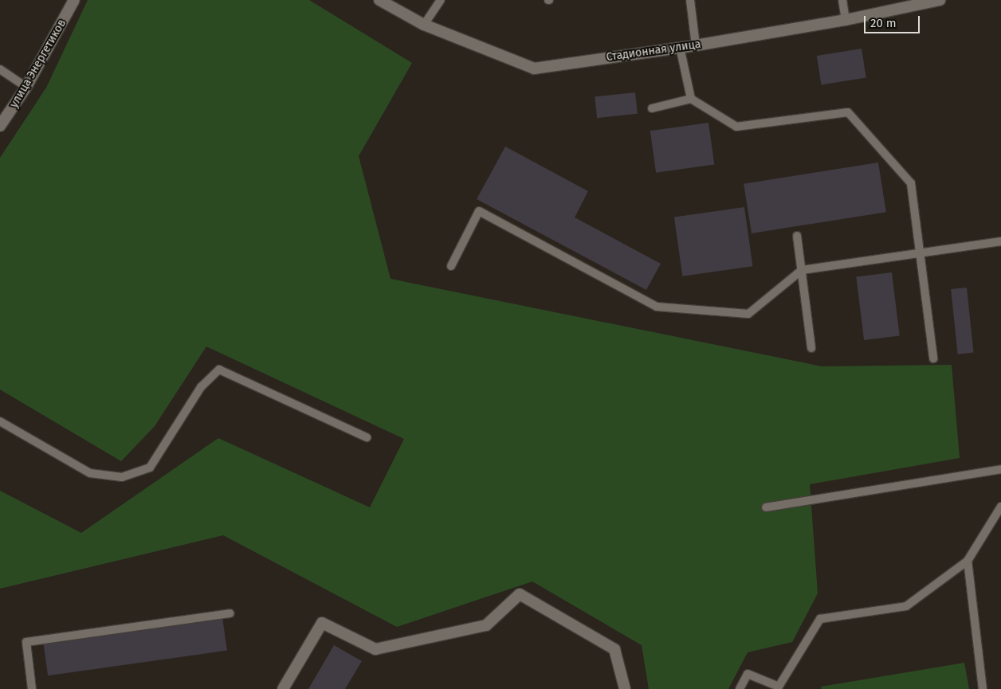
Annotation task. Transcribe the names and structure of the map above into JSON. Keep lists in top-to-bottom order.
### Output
{
  "streets": {
    "street": ["Стадионная улица", "улица Энергетиков"]
  },
  "scale_bar": "20 m"
}
